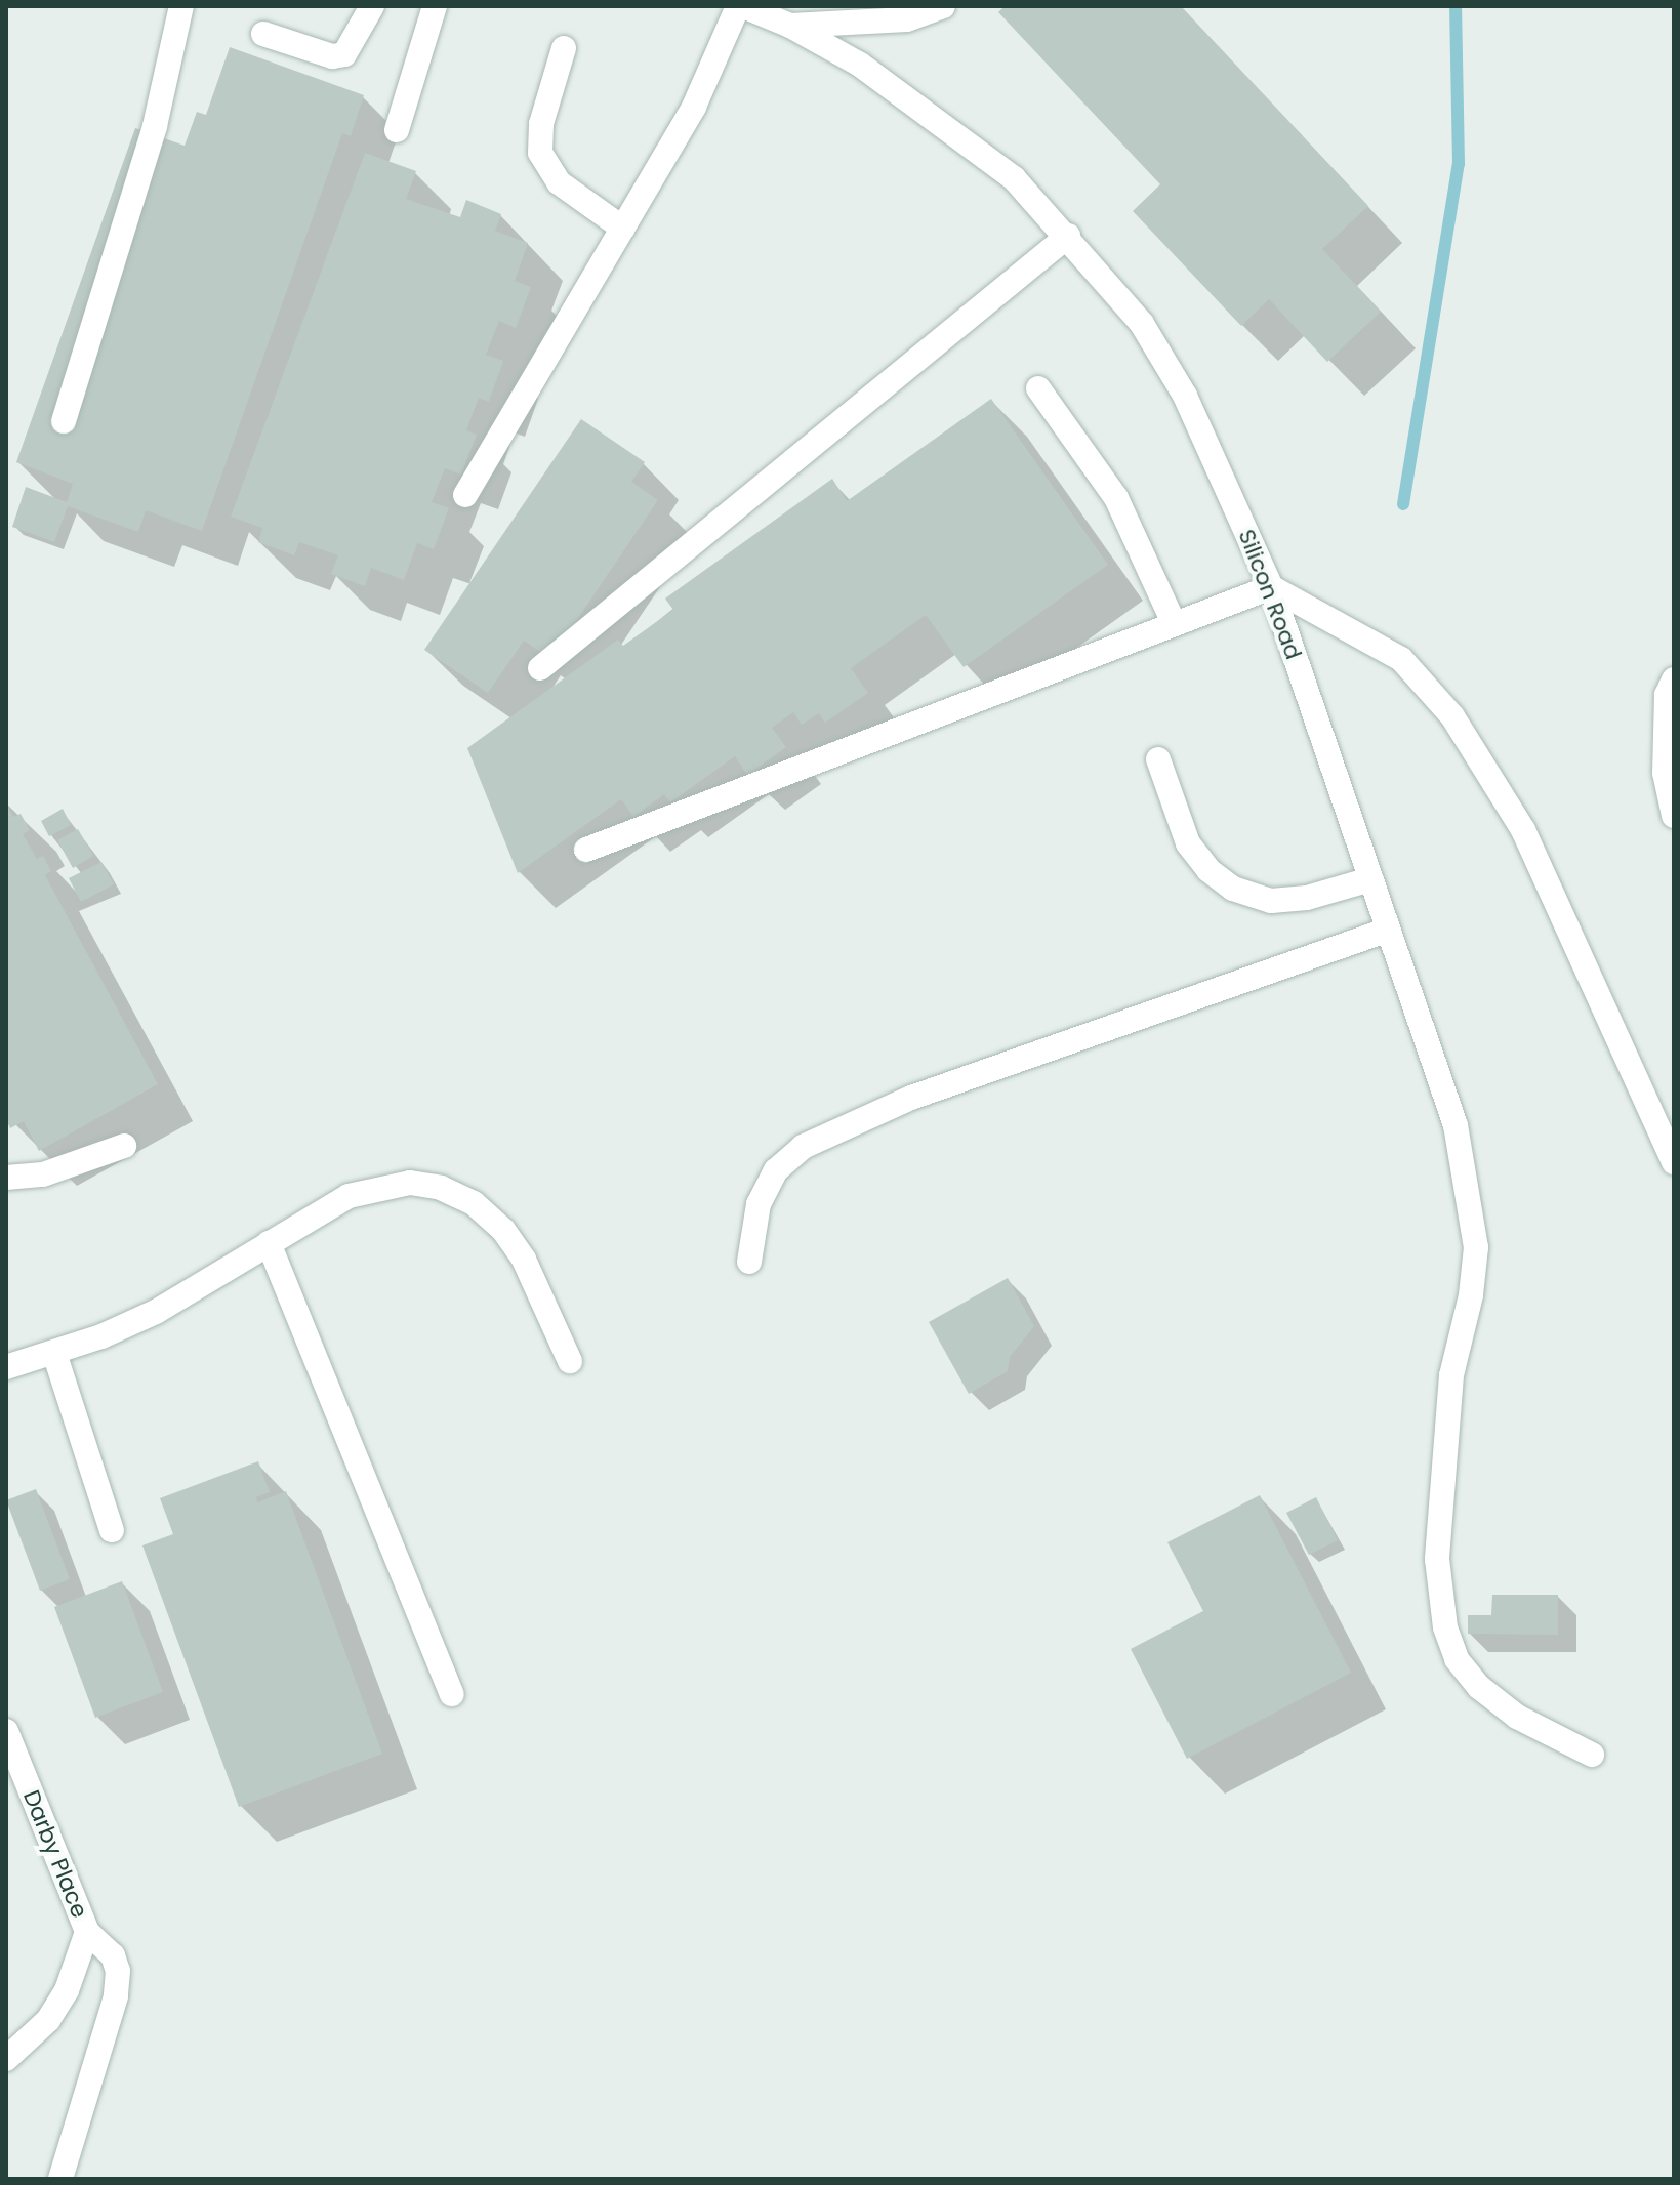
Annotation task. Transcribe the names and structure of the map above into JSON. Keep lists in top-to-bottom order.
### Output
{
  "streets": {
    "lane": ["Silicon Road", "Darby Place"]
  }
}
